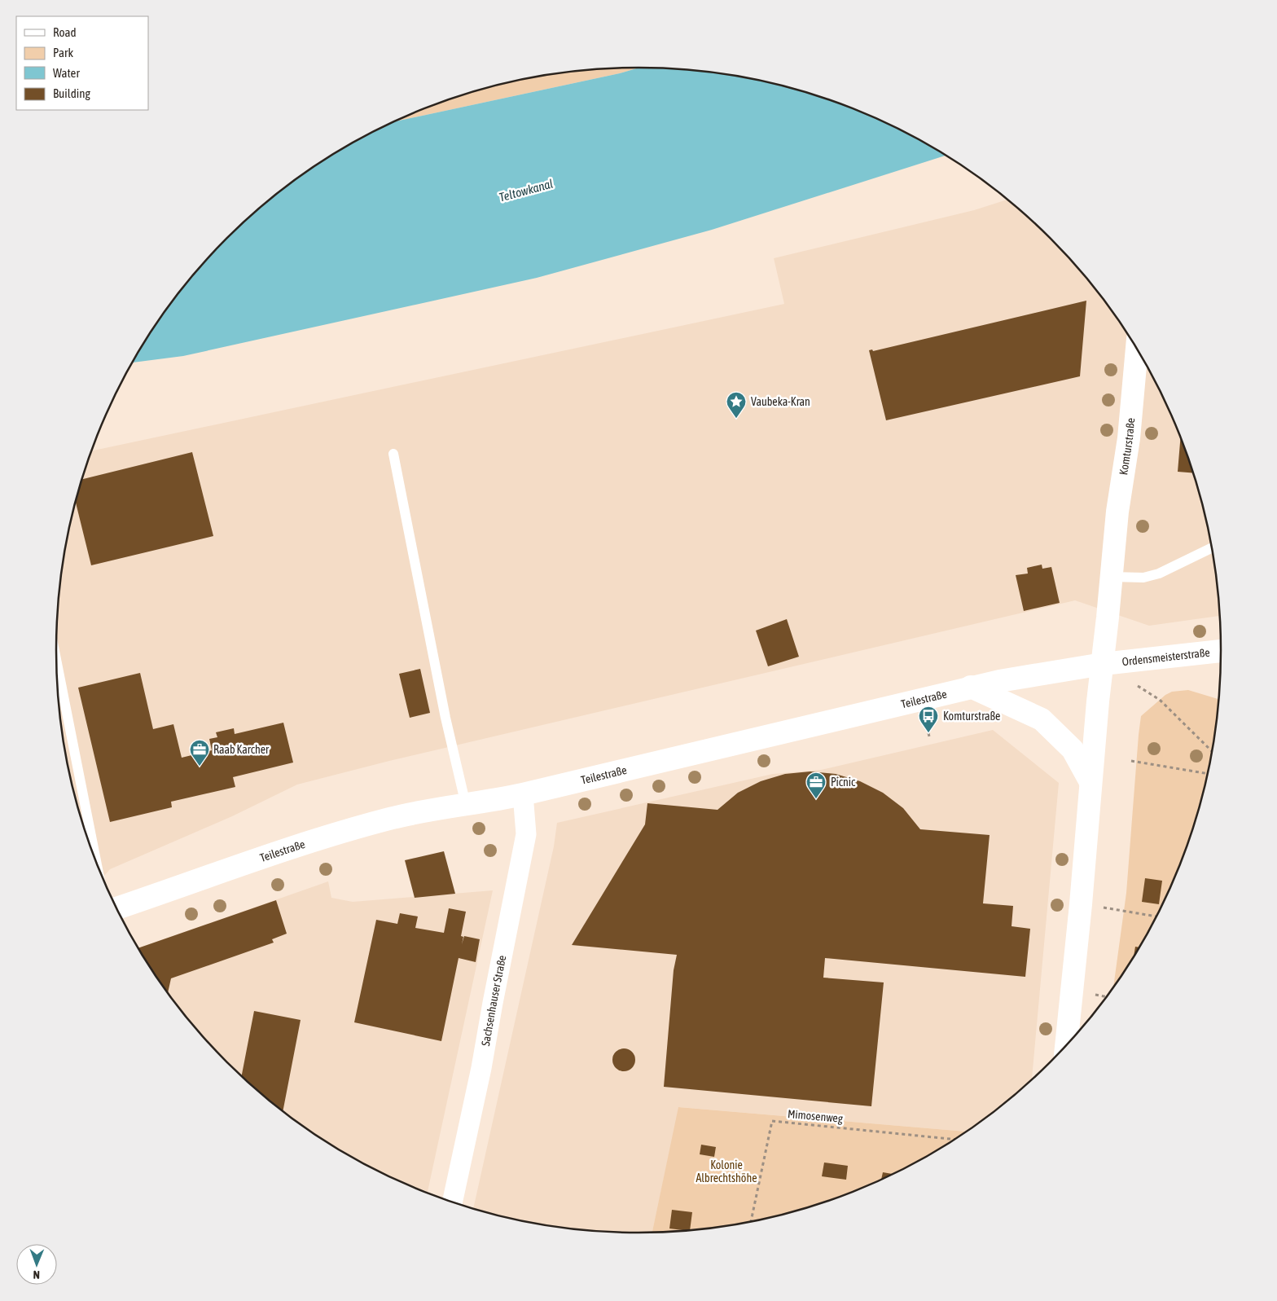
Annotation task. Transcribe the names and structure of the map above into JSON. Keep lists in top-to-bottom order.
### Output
{
  "streets": {
    "street": [
      "Komturstraße",
      "Ordensmeisterstraße",
      "Teilestraße",
      "Sachsenhauser Straße"
    ],
    "path": ["Mimosenweg"]
  },
  "crossings": [
    ["Komturstraße", "Ordensmeisterstraße"],
    ["Komturstraße", "Teilestraße"],
    ["Ordensmeisterstraße", "Teilestraße"],
    ["Teilestraße", "Sachsenhauser Straße"]
  ],
  "water": ["Teltowkanal"],
  "parks": ["Kolonie Albrechtshöhe"],
  "places": {
    "place": ["Vaubeka-Kran"],
    "bus stop": ["Komturstraße"],
    "office": ["Raab Karcher", "Picnic"]
  },
  "legend": [
    "Road",
    "Park",
    "Water",
    "Building"
  ],
  "north": "bottom"
}
